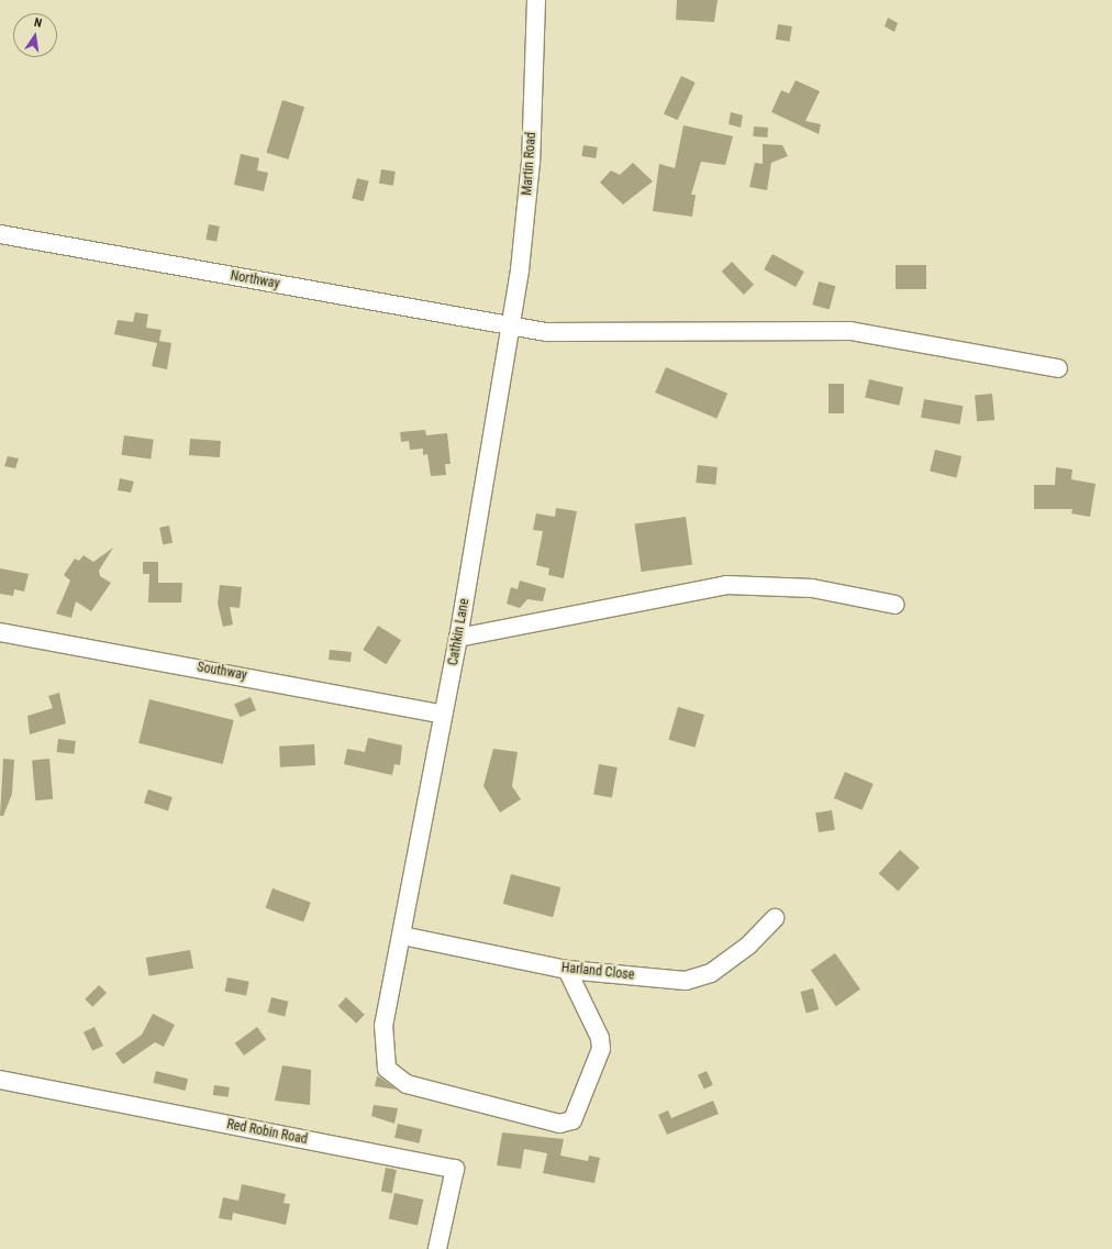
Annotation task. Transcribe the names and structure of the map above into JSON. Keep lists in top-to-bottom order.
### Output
{
  "streets": {
    "street": [
      "Martin Road",
      "Northway",
      "Cathkin Lane",
      "Southway",
      "Harland Close",
      "Red Robin Road"
    ]
  },
  "crossings": [
    ["Martin Road", "Northway"],
    ["Martin Road", "Cathkin Lane"],
    ["Northway", "Cathkin Lane"],
    ["Cathkin Lane", "Southway"],
    ["Cathkin Lane", "Harland Close"]
  ],
  "north": "top"
}
